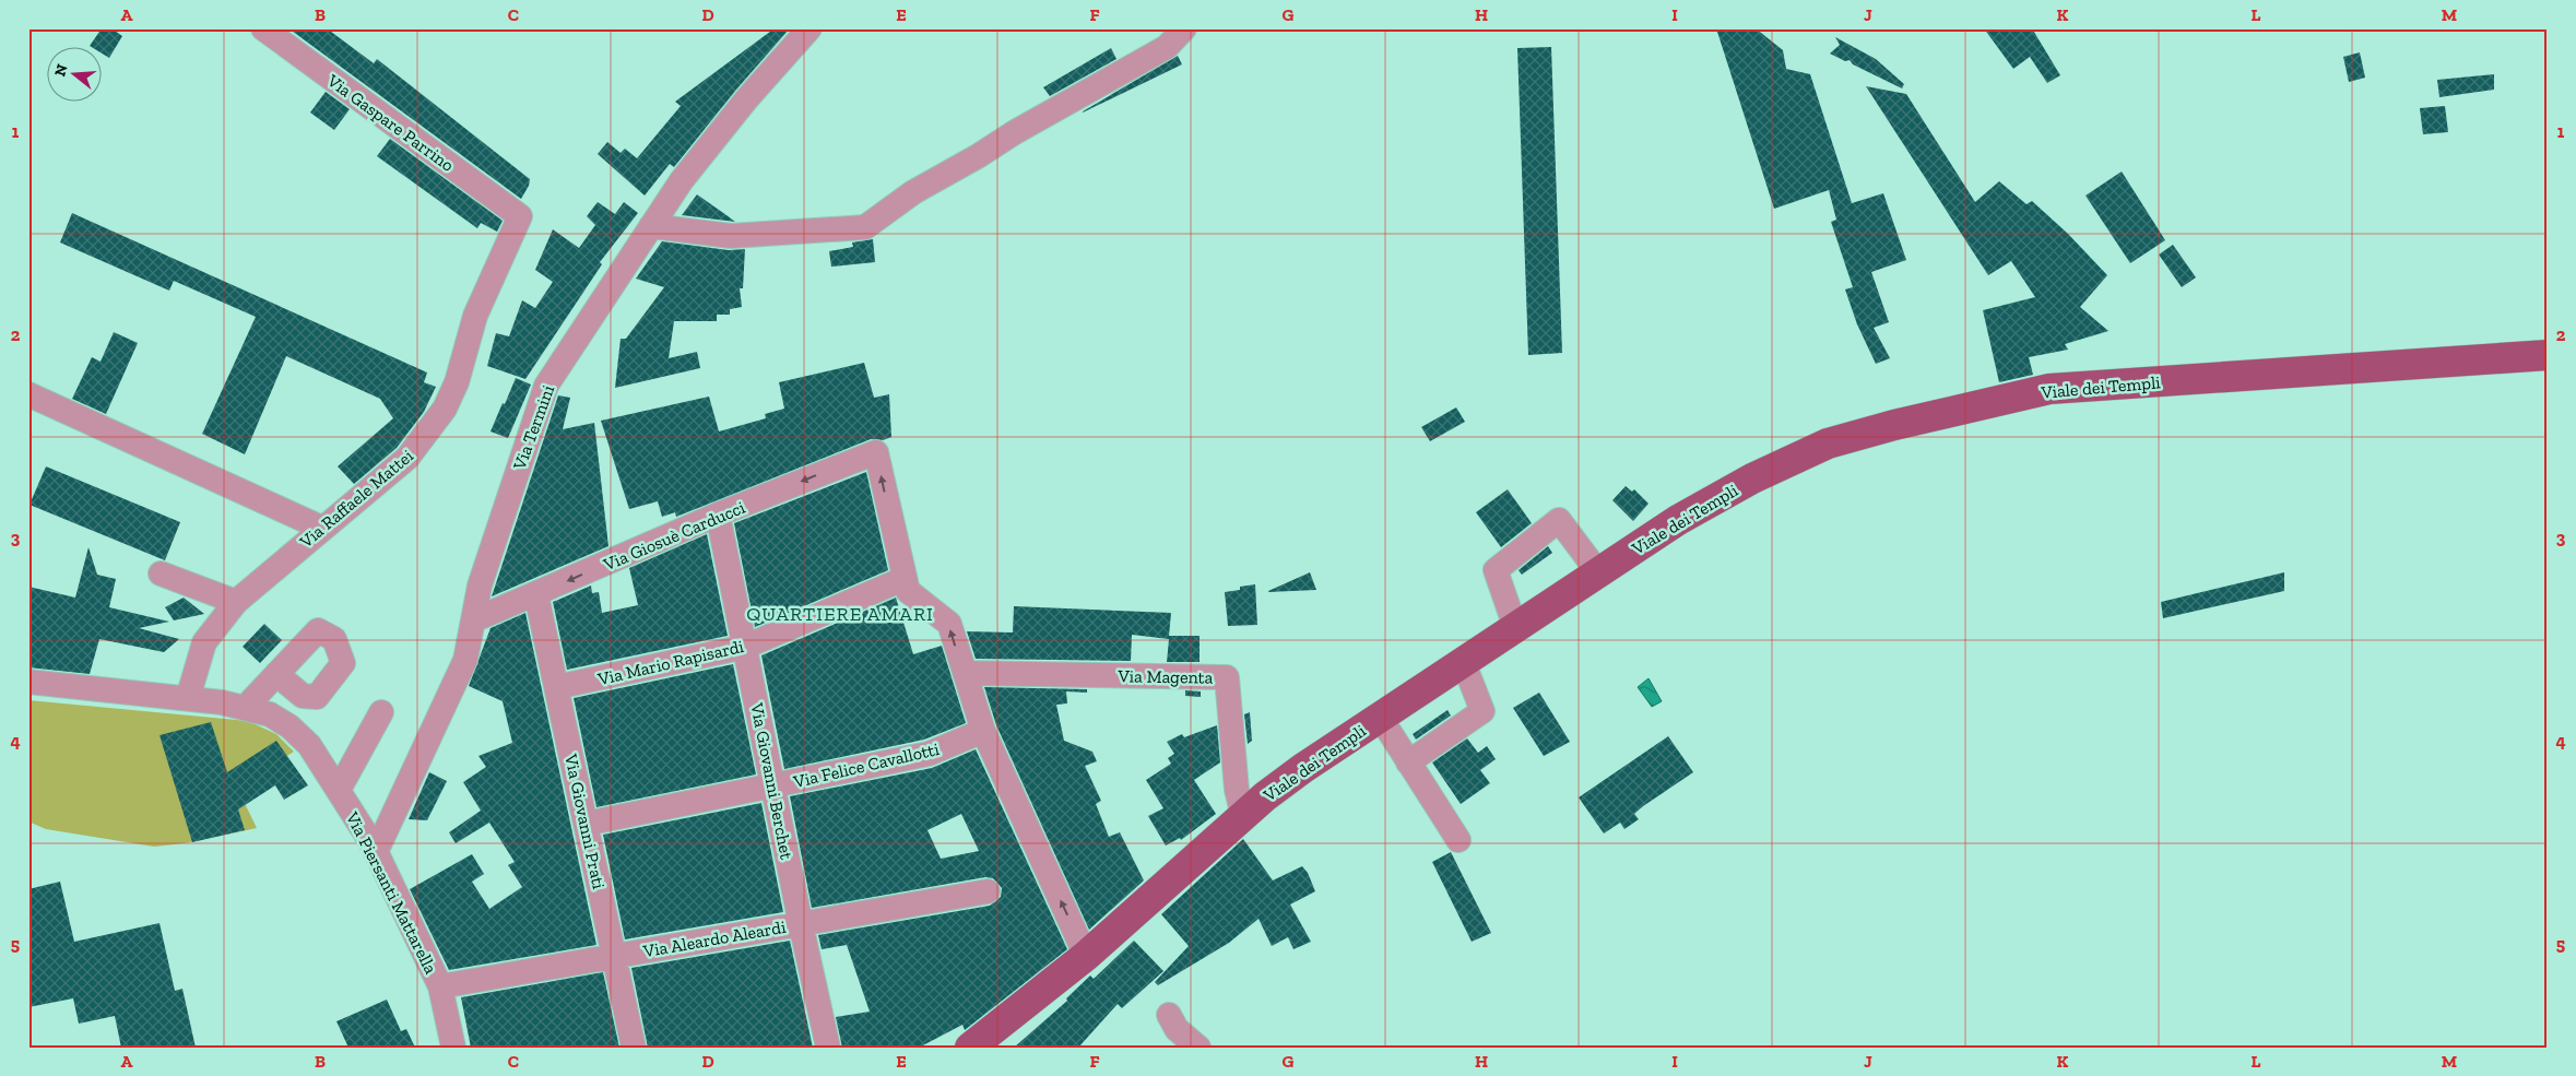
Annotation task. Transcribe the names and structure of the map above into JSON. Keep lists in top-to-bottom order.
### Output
{
  "streets": {
    "main road": ["Viale dei Templi"],
    "street": [
      "Via Gaspare Parrino",
      "Via Termini",
      "Via Raffaele Mattei",
      "Via Giosuè Carducci",
      "Via Mario Rapisardi",
      "Via Magenta",
      "Via Felice Cavallotti",
      "Via Giovanni Berchet",
      "Via Giovanni Prati",
      "Via Piersanti Mattarella",
      "Via Aleardo Aleardi"
    ]
  },
  "crossings": [
    ["Via Gaspare Parrino", "Via Raffaele Mattei"],
    ["Viale dei Templi", "Via Magenta"],
    ["Via Termini", "Via Giosuè Carducci"],
    ["Via Termini", "Via Piersanti Mattarella"],
    ["Via Raffaele Mattei", "Via Piersanti Mattarella"],
    ["Via Giosuè Carducci", "Via Mario Rapisardi"],
    ["Via Giosuè Carducci", "Via Giovanni Berchet"],
    ["Via Giosuè Carducci", "Via Giovanni Prati"],
    ["Via Mario Rapisardi", "Via Giovanni Berchet"],
    ["Via Mario Rapisardi", "Via Giovanni Prati"],
    ["Via Felice Cavallotti", "Via Giovanni Berchet"],
    ["Via Felice Cavallotti", "Via Giovanni Prati"],
    ["Via Giovanni Berchet", "Via Aleardo Aleardi"],
    ["Via Giovanni Prati", "Via Aleardo Aleardi"],
    ["Via Piersanti Mattarella", "Via Aleardo Aleardi"]
  ],
  "districts": ["QUARTIERE AMARI"],
  "north": "left",
  "grid": {
    "columns": [
      "A",
      "B",
      "C",
      "D",
      "E",
      "F",
      "G",
      "H",
      "I",
      "J",
      "K",
      "L",
      "M"
    ],
    "rows": [
      "1",
      "2",
      "3",
      "4",
      "5"
    ]
  }
}
